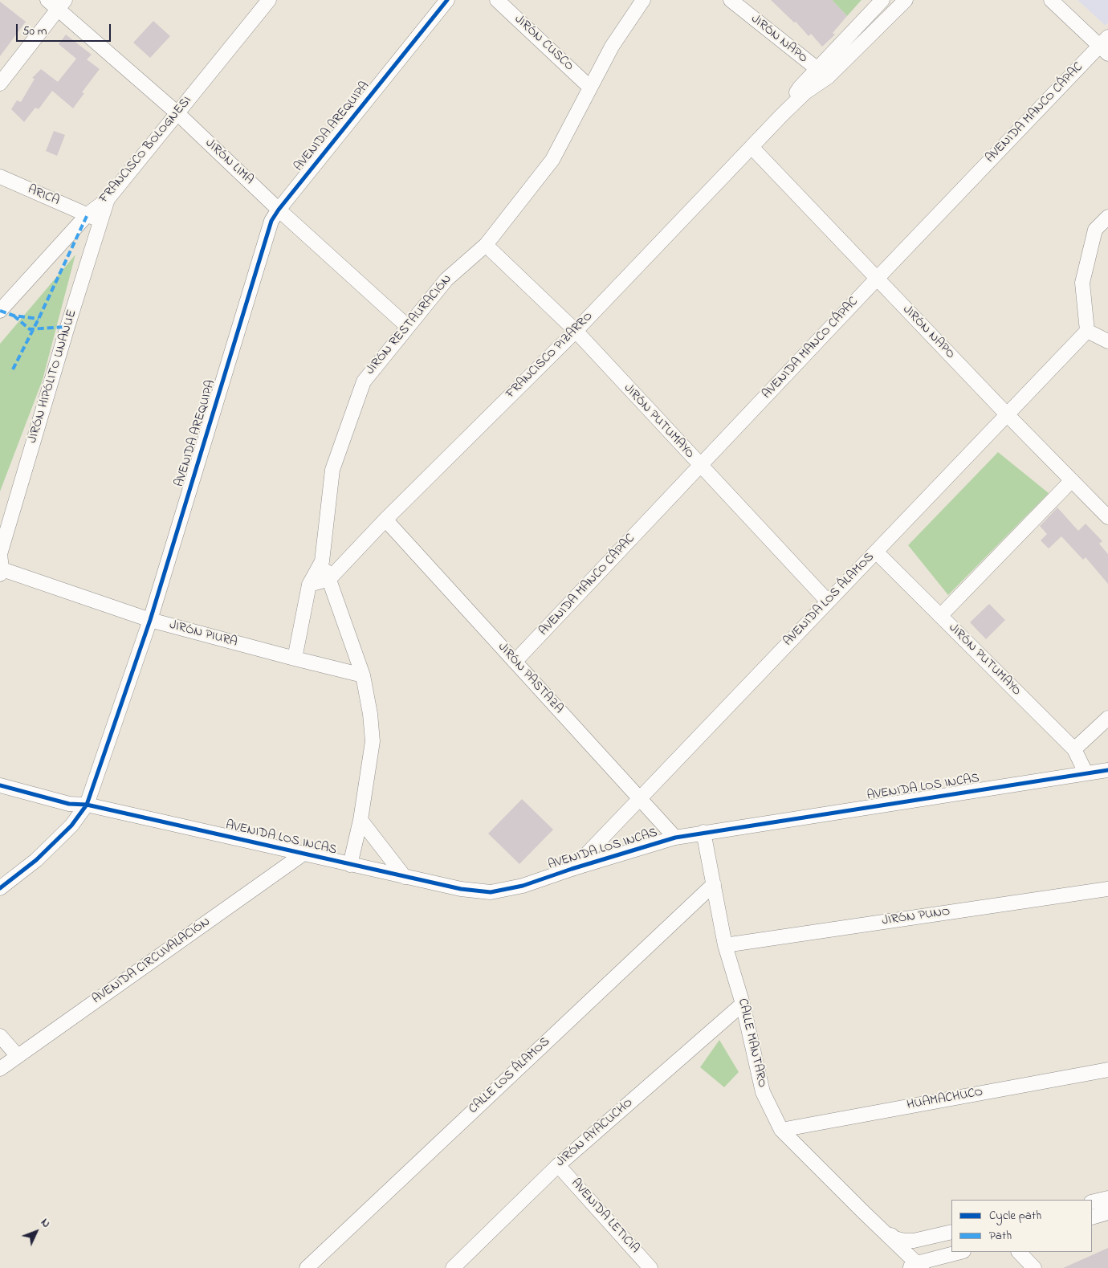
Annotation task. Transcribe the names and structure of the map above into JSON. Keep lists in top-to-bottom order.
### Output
{
  "streets": {
    "street": [
      "JIRÓN NAPO",
      "JIRÓN CUSCO",
      "AVENIDA MANCO CÁPAC",
      "AVENIDA AREQUIPA",
      "FRANCISCO BOLOGNESI",
      "JIRÓN LIMA",
      "ARICA",
      "JIRÓN RESTAURACIÓN",
      "FRANCISCO PIZARRO",
      "JIRÓN HIPÓLITO UNANUE",
      "JIRÓN PUTUMAYO",
      "AVENIDA LOS ÁLAMOS",
      "JIRÓN PIURA",
      "JIRÓN PASTAZA",
      "AVENIDA LOS INCAS",
      "JIRÓN PUNO",
      "AVENIDA CIRCUVALACIÓN",
      "CALLE MANTARO",
      "CALLE LOS ÁLAMOS",
      "HUAMACHUCO",
      "JIRÓN AYACUCHO",
      "AVENIDA LETICIA"
    ]
  },
  "crossings": [
    ["JIRÓN NAPO", "AVENIDA MANCO CÁPAC"],
    ["JIRÓN NAPO", "FRANCISCO PIZARRO"],
    ["JIRÓN NAPO", "AVENIDA LOS ÁLAMOS"],
    ["JIRÓN CUSCO", "JIRÓN RESTAURACIÓN"],
    ["AVENIDA MANCO CÁPAC", "JIRÓN PUTUMAYO"],
    ["AVENIDA MANCO CÁPAC", "JIRÓN PASTAZA"],
    ["AVENIDA AREQUIPA", "JIRÓN LIMA"],
    ["AVENIDA AREQUIPA", "JIRÓN PIURA"],
    ["AVENIDA AREQUIPA", "AVENIDA LOS INCAS"],
    ["FRANCISCO BOLOGNESI", "JIRÓN LIMA"],
    ["FRANCISCO BOLOGNESI", "ARICA"],
    ["FRANCISCO BOLOGNESI", "JIRÓN HIPÓLITO UNANUE"],
    ["JIRÓN LIMA", "JIRÓN RESTAURACIÓN"],
    ["ARICA", "JIRÓN HIPÓLITO UNANUE"],
    ["JIRÓN RESTAURACIÓN", "FRANCISCO PIZARRO"],
    ["JIRÓN RESTAURACIÓN", "JIRÓN PUTUMAYO"],
    ["JIRÓN RESTAURACIÓN", "JIRÓN PIURA"],
    ["JIRÓN RESTAURACIÓN", "AVENIDA LOS INCAS"],
    ["FRANCISCO PIZARRO", "JIRÓN PUTUMAYO"],
    ["FRANCISCO PIZARRO", "JIRÓN PASTAZA"],
    ["JIRÓN HIPÓLITO UNANUE", "JIRÓN PIURA"],
    ["JIRÓN PUTUMAYO", "AVENIDA LOS ÁLAMOS"],
    ["JIRÓN PUTUMAYO", "AVENIDA LOS INCAS"],
    ["AVENIDA LOS ÁLAMOS", "JIRÓN PASTAZA"],
    ["AVENIDA LOS ÁLAMOS", "AVENIDA LOS INCAS"],
    ["JIRÓN PASTAZA", "AVENIDA LOS INCAS"],
    ["AVENIDA LOS INCAS", "AVENIDA CIRCUVALACIÓN"],
    ["AVENIDA LOS INCAS", "CALLE MANTARO"],
    ["JIRÓN PUNO", "CALLE MANTARO"],
    ["CALLE MANTARO", "CALLE LOS ÁLAMOS"],
    ["CALLE MANTARO", "HUAMACHUCO"],
    ["CALLE MANTARO", "JIRÓN AYACUCHO"],
    ["JIRÓN AYACUCHO", "AVENIDA LETICIA"]
  ],
  "legend": ["Cycle path", "Path"],
  "scale_bar": "50 m",
  "north": "top right"
}
